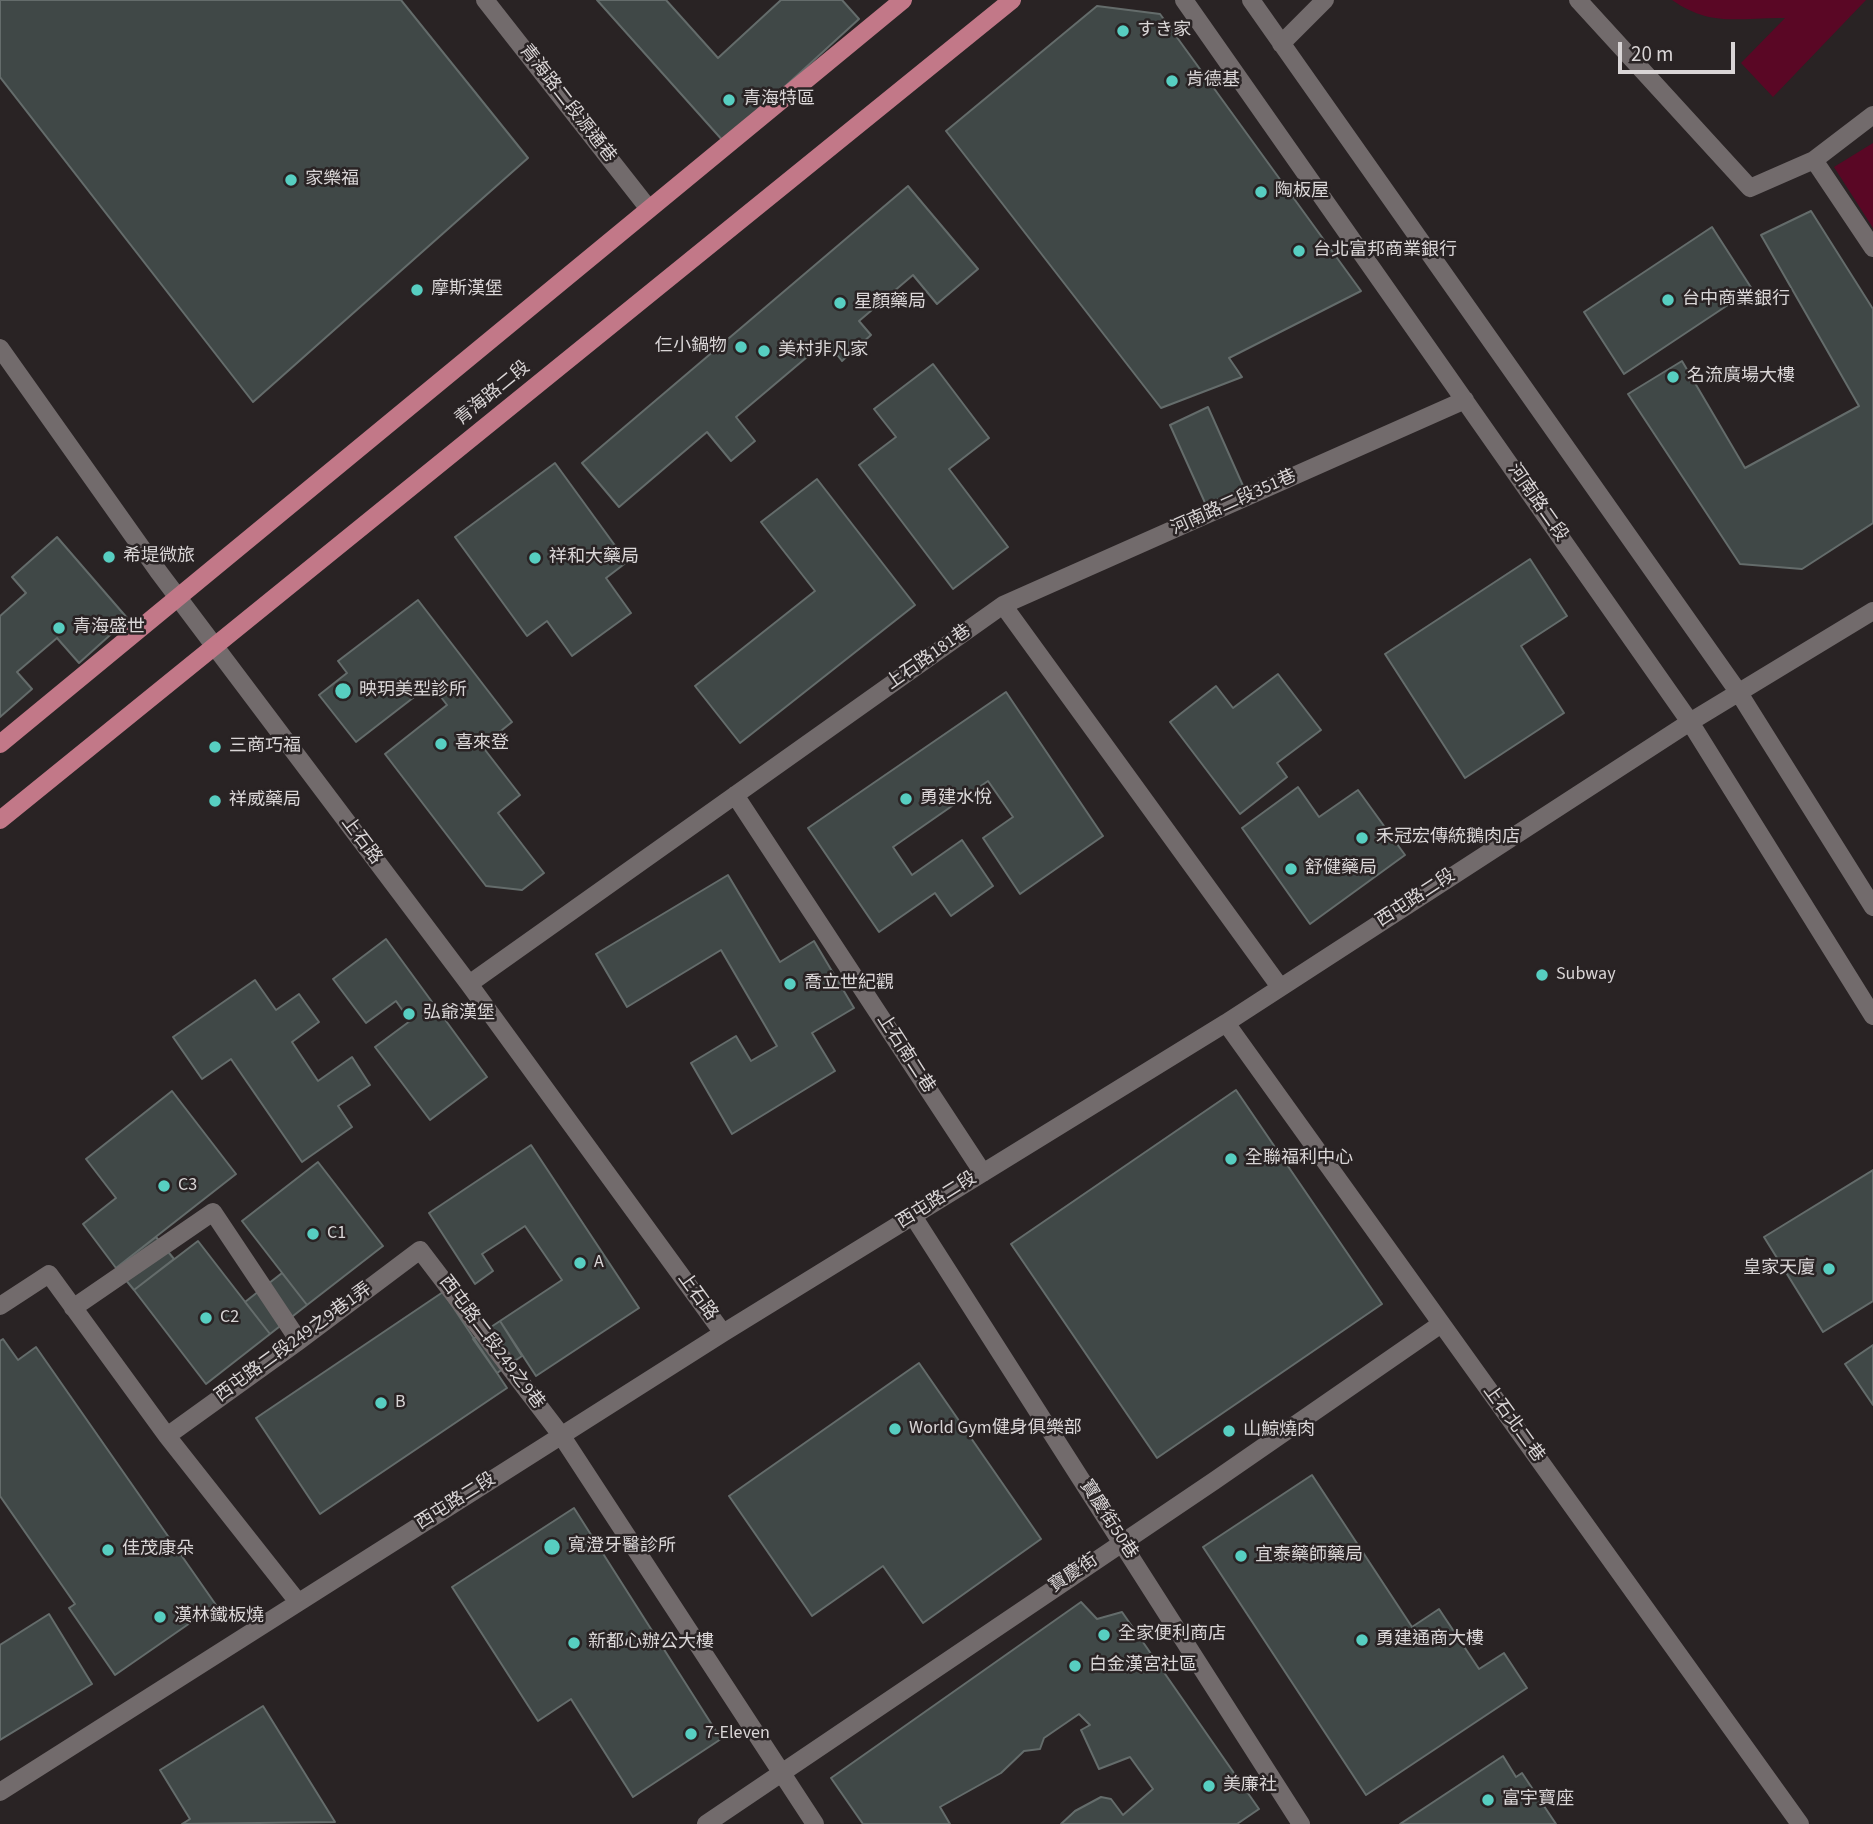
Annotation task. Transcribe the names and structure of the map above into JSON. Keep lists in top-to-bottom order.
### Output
{
  "streets": {
    "main road": ["青海路二段"],
    "street": [
      "青海路二段源通巷",
      "河南路二段351巷",
      "河南路二段",
      "上石路181巷",
      "上石路",
      "西屯路二段",
      "上石南二巷",
      "西屯路二段249之9巷1弄",
      "西屯路二段249之9巷",
      "上石北二巷",
      "寶慶街50巷",
      "寶慶街"
    ]
  },
  "crossings": [
    ["青海路二段", "上石路"],
    ["河南路二段351巷", "河南路二段"],
    ["河南路二段351巷", "上石路181巷"],
    ["河南路二段", "西屯路二段"],
    ["上石路181巷", "上石路"],
    ["上石路181巷", "上石南二巷"],
    ["上石路", "西屯路二段"],
    ["西屯路二段", "上石南二巷"],
    ["西屯路二段", "西屯路二段249之9巷"],
    ["西屯路二段", "上石北二巷"],
    ["西屯路二段", "寶慶街50巷"],
    ["西屯路二段249之9巷1弄", "西屯路二段249之9巷"],
    ["西屯路二段249之9巷", "寶慶街"],
    ["上石北二巷", "寶慶街"],
    ["寶慶街50巷", "寶慶街"]
  ],
  "places": [
    "すき家",
    "肯德基",
    "青海特區",
    "家樂福",
    "陶板屋",
    "台北富邦商業銀行",
    "摩斯漢堡",
    "台中商業銀行",
    "星顏藥局",
    "仨小鍋物",
    "美村非凡家",
    "名流廣場大樓",
    "希堤微旅",
    "祥和大藥局",
    "青海盛世",
    "映玥美型診所",
    "喜來登",
    "三商巧福",
    "勇建水悅",
    "祥威藥局",
    "禾冠宏傳統鵝肉店",
    "舒健藥局",
    "Subway",
    "喬立世紀觀",
    "弘爺漢堡",
    "全聯福利中心",
    "C3",
    "C1",
    "A",
    "皇家天廈",
    "C2",
    "B",
    "World Gym健身俱樂部",
    "山鯨燒肉",
    "寬澄牙醫診所",
    "佳茂康朵",
    "宜泰藥師藥局",
    "漢林鐵板燒",
    "全家便利商店",
    "勇建通商大樓",
    "新都心辦公大樓",
    "白金漢宮社區",
    "7-Eleven",
    "美廉社",
    "富宇寶座"
  ],
  "scale_bar": "20 m"
}
